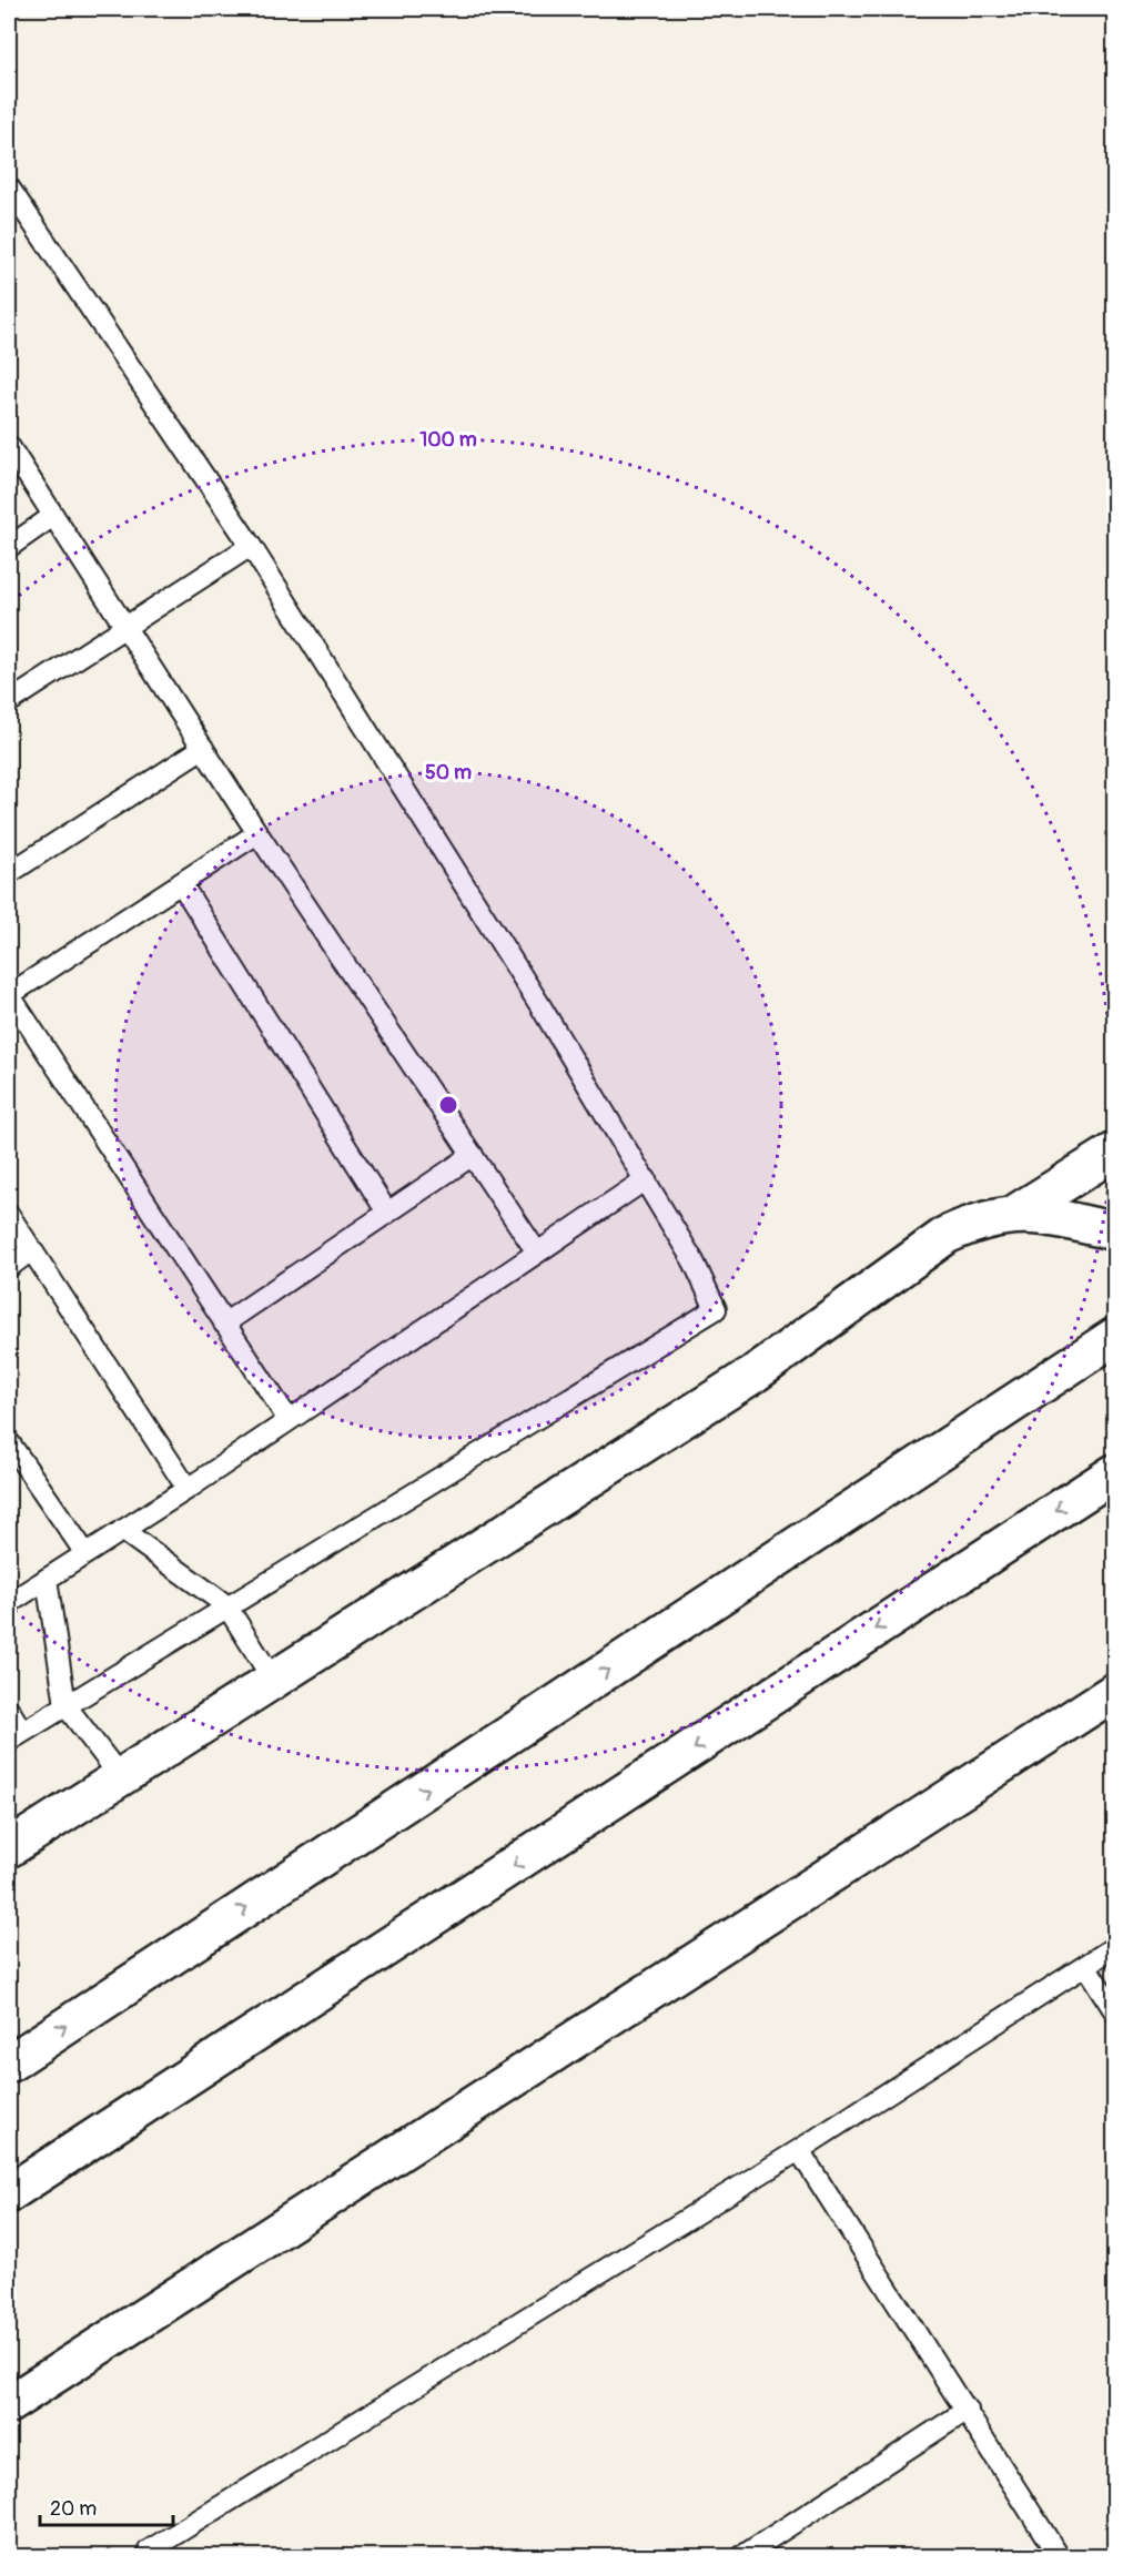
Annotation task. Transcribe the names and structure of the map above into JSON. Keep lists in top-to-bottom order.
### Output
{
  "scale_bar": "20 m",
  "rings": ["100 m", "50 m"]
}
